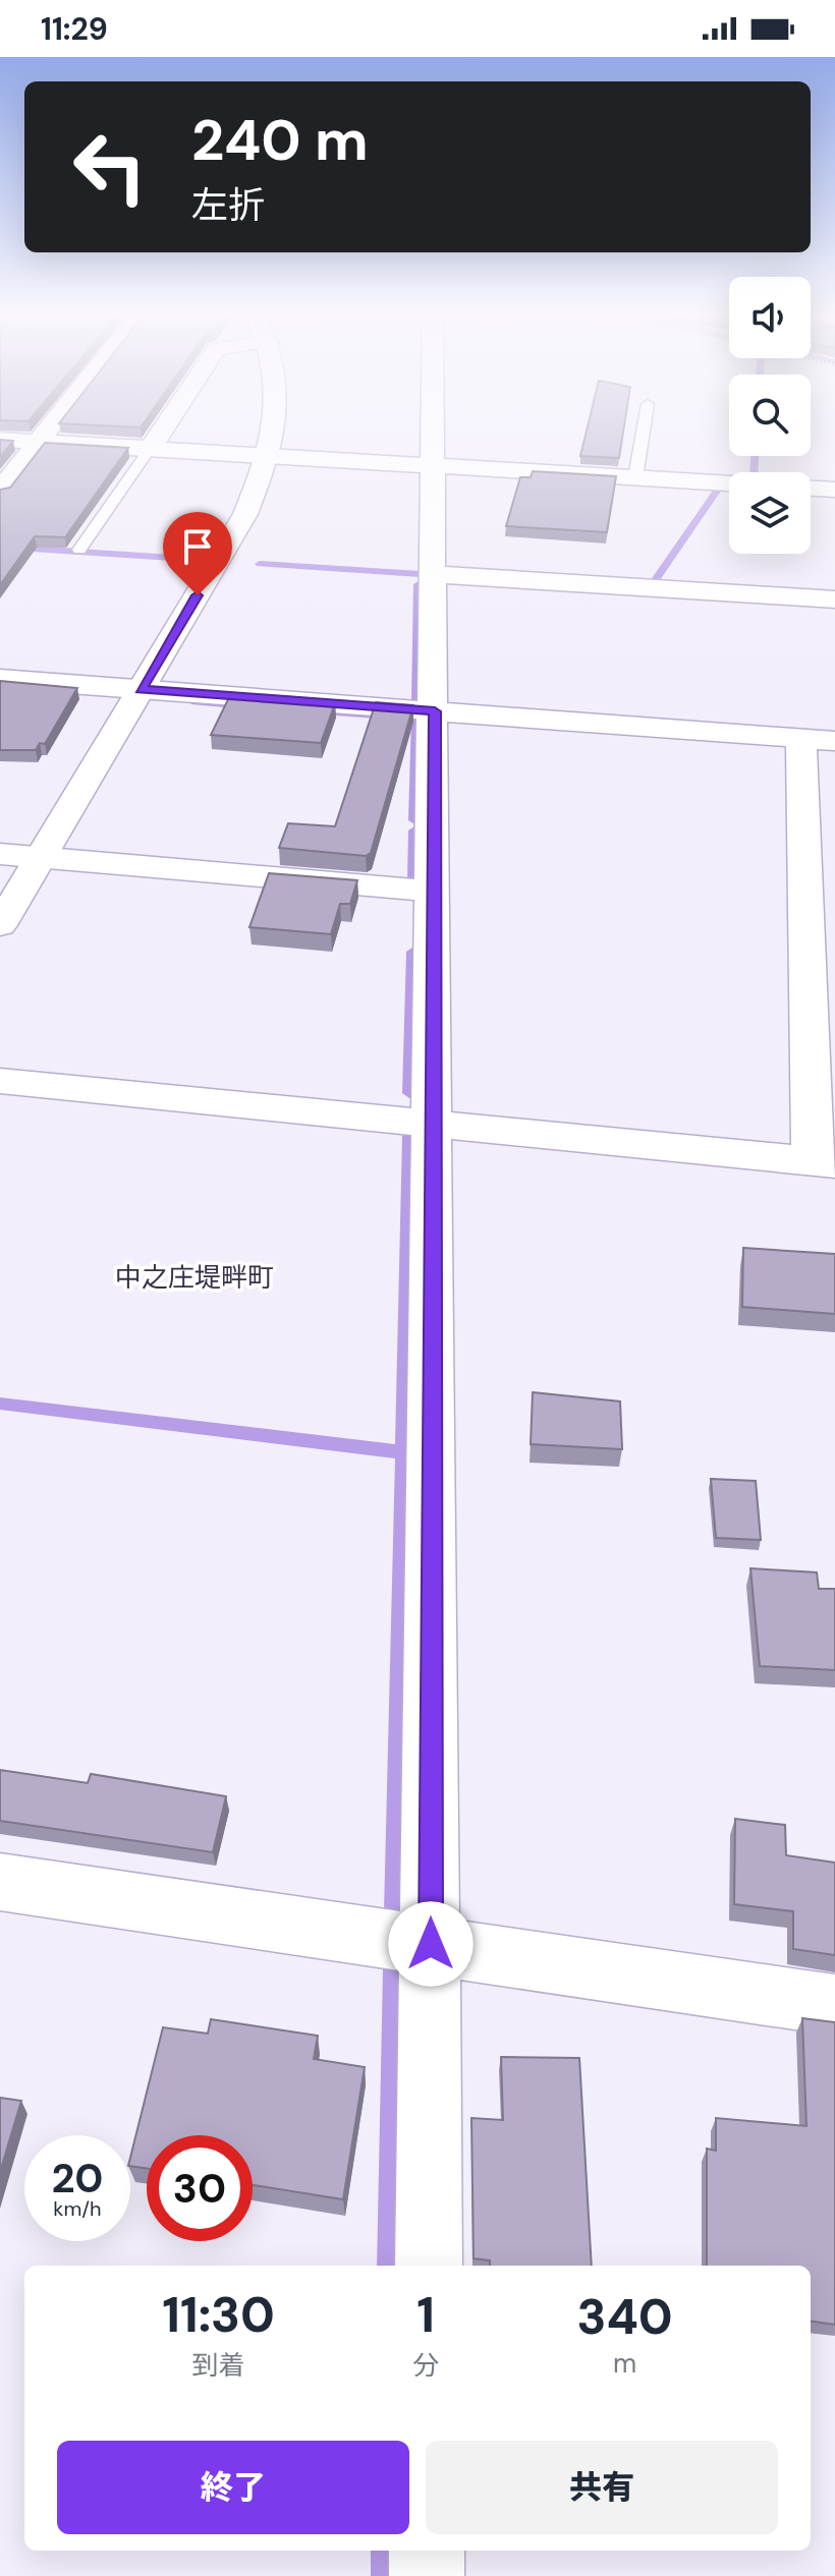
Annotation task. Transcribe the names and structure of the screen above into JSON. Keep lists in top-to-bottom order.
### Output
{
  "districts": ["中之庄堤畔町"],
  "page": {
    "status": "11:29",
    "turn": ["240 m", "左折"],
    "speed": "20 km/h",
    "limit": "30",
    "eta": [
      "11:30",
      "到着",
      "1",
      "分",
      "340",
      "m"
    ],
    "buttons": ["終了", "共有"]
  }
}
